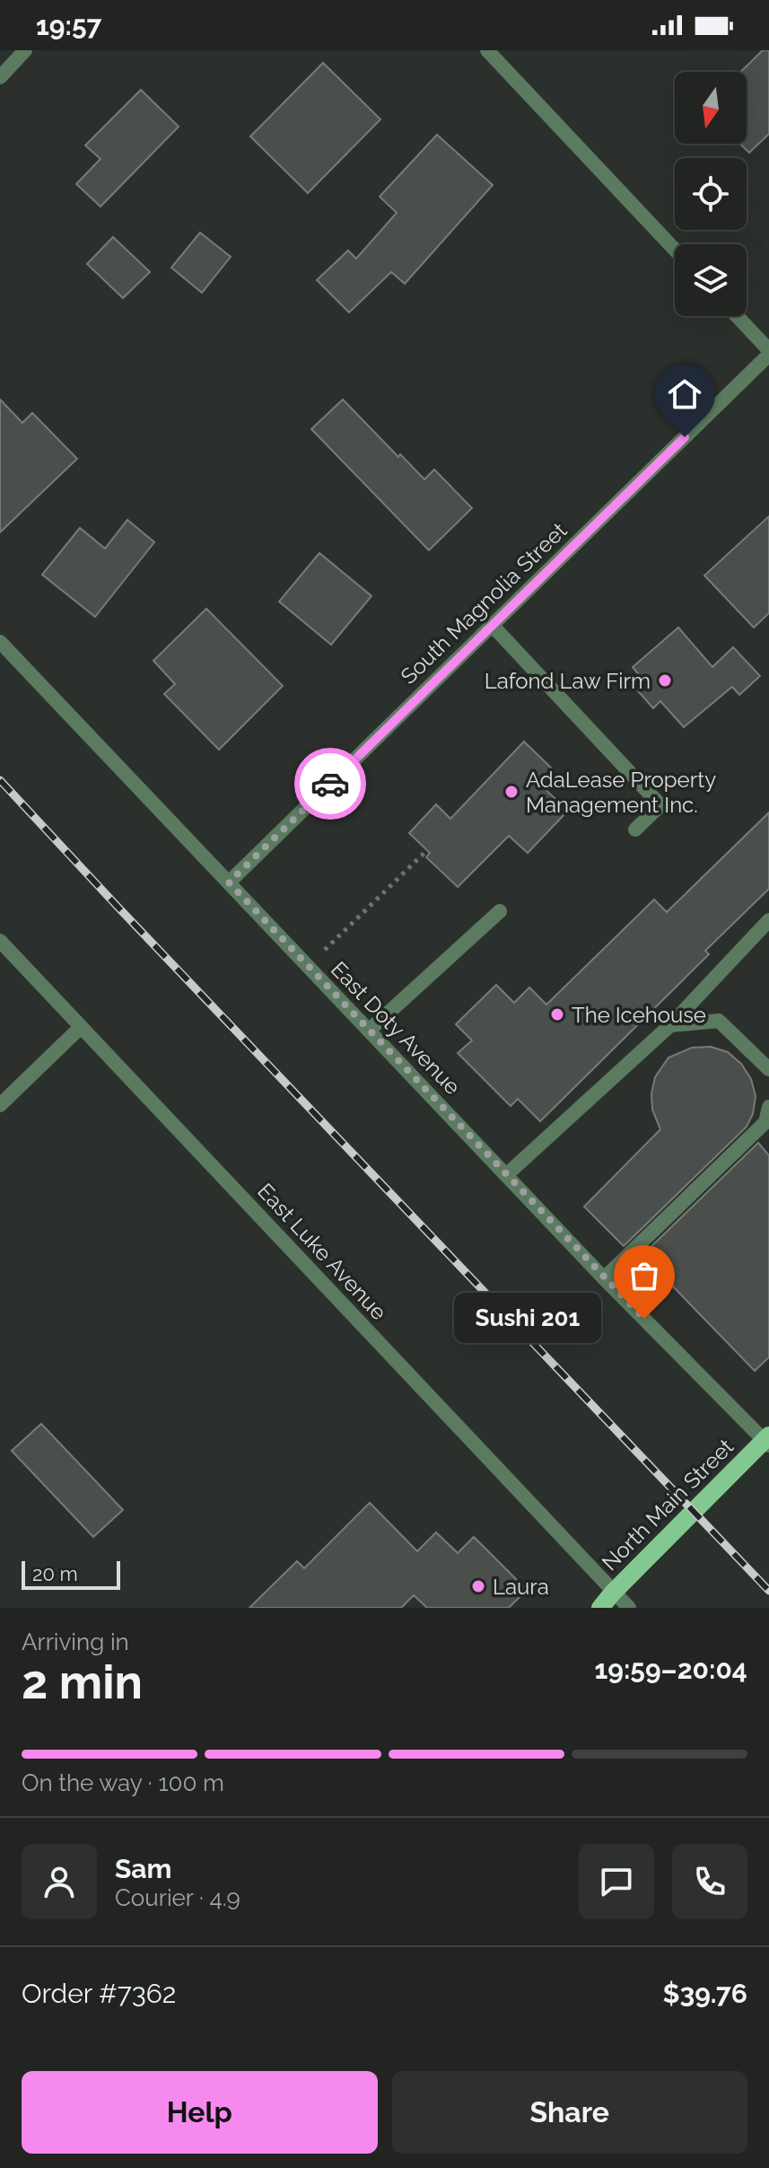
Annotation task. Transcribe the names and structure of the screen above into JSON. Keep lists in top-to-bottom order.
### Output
{
  "streets": {
    "main road": ["North Main Street"],
    "street": ["South Magnolia Street", "East Doty Avenue", "East Luke Avenue"]
  },
  "crossings": [
    ["South Magnolia Street", "East Doty Avenue"],
    ["East Doty Avenue", "North Main Street"],
    ["East Luke Avenue", "North Main Street"]
  ],
  "places": [
    "Lafond Law Firm",
    "AdaLease Property Management Inc.",
    "The Icehouse",
    "Sushi 201",
    "Laura"
  ],
  "scale_bar": "20 m",
  "north": "bottom",
  "page": {
    "status": "19:57",
    "bubble": "Sushi 201",
    "scale": "20 m",
    "heading": ["2 min", "Arriving in", "19:59–20:04"],
    "panel": [
      "Sam",
      "Courier · 4.9",
      "Order #7362",
      "$39.76"
    ],
    "bar": "On the way · 100 m",
    "buttons": ["Help", "Share"]
  }
}
